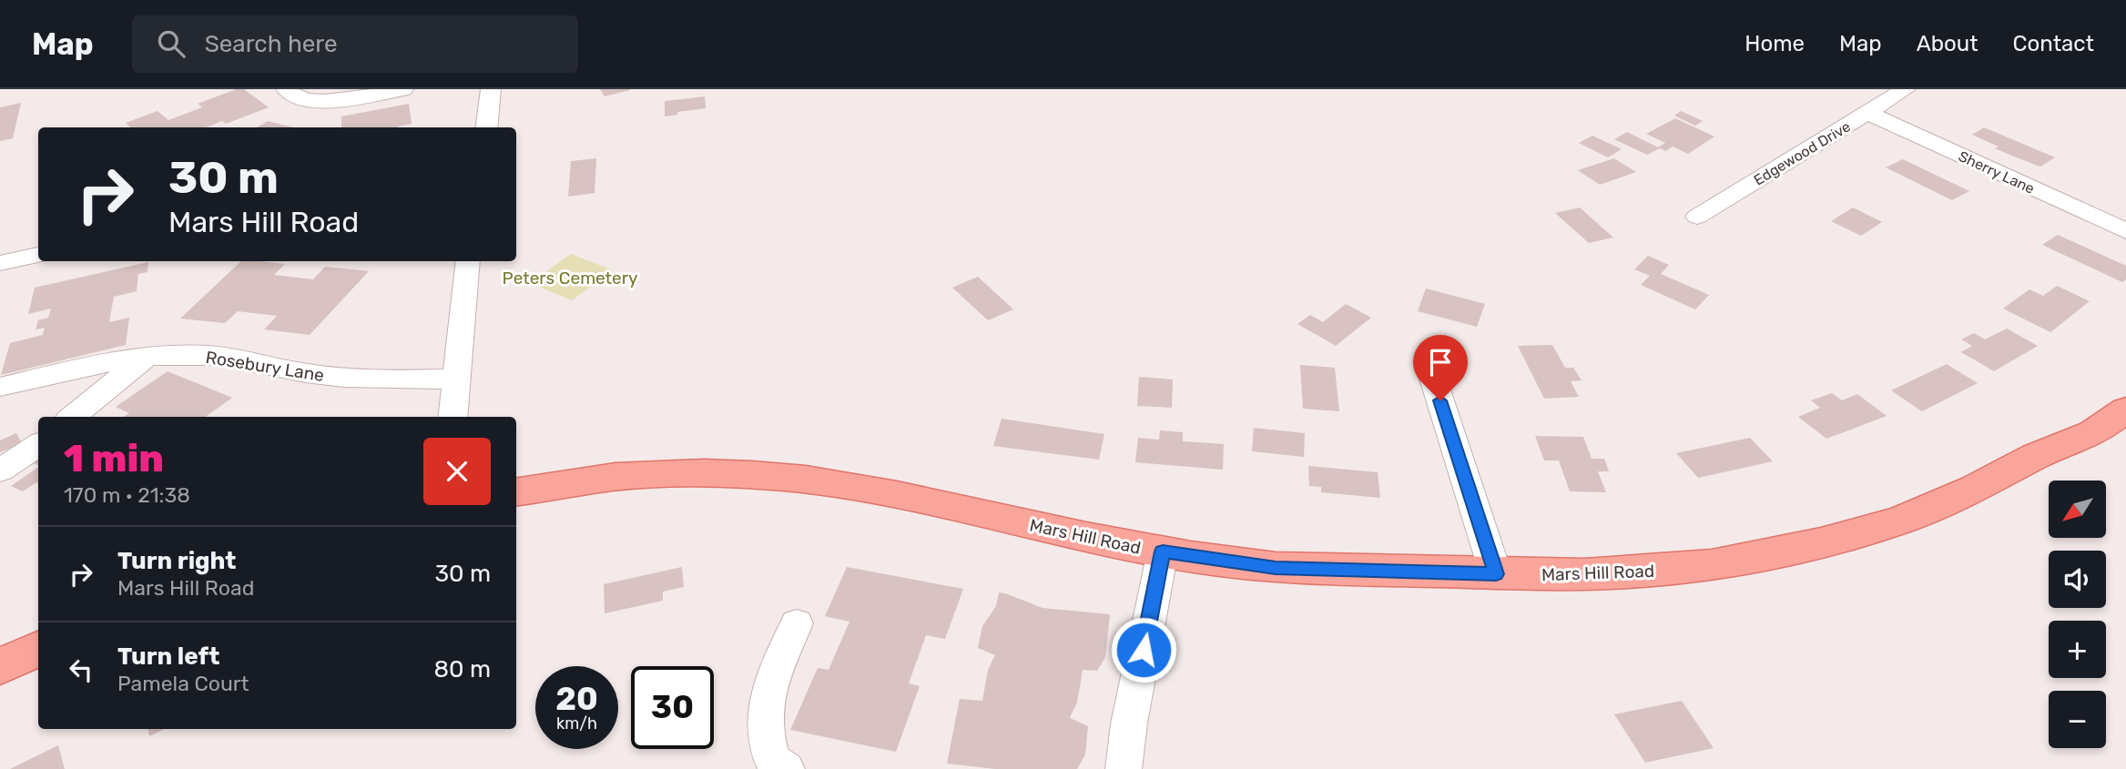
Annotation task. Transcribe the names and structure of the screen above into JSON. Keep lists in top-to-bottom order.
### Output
{
  "streets": {
    "main road": ["Mars Hill Road"],
    "street": ["Edgewood Drive", "Sherry Lane", "Rosebury Lane"]
  },
  "crossings": [
    ["Edgewood Drive", "Sherry Lane"]
  ],
  "parks": ["Peters Cemetery"],
  "north": "bottom left",
  "page": {
    "header": "Map",
    "search": "Search here",
    "nav": [
      "Home",
      "Map",
      "About",
      "Contact"
    ],
    "turn": ["30 m", "Mars Hill Road"],
    "heading": ["1 min", "170 m · 21:38"],
    "map_buttons": ["+", "−"],
    "list": [
      {
        "name": "Turn right",
        "note": "Mars Hill Road",
        "value": "30 m"
      },
      {
        "name": "Turn left",
        "note": "Pamela Court",
        "value": "80 m"
      }
    ],
    "speed": "20 km/h",
    "limit": "30"
  }
}
